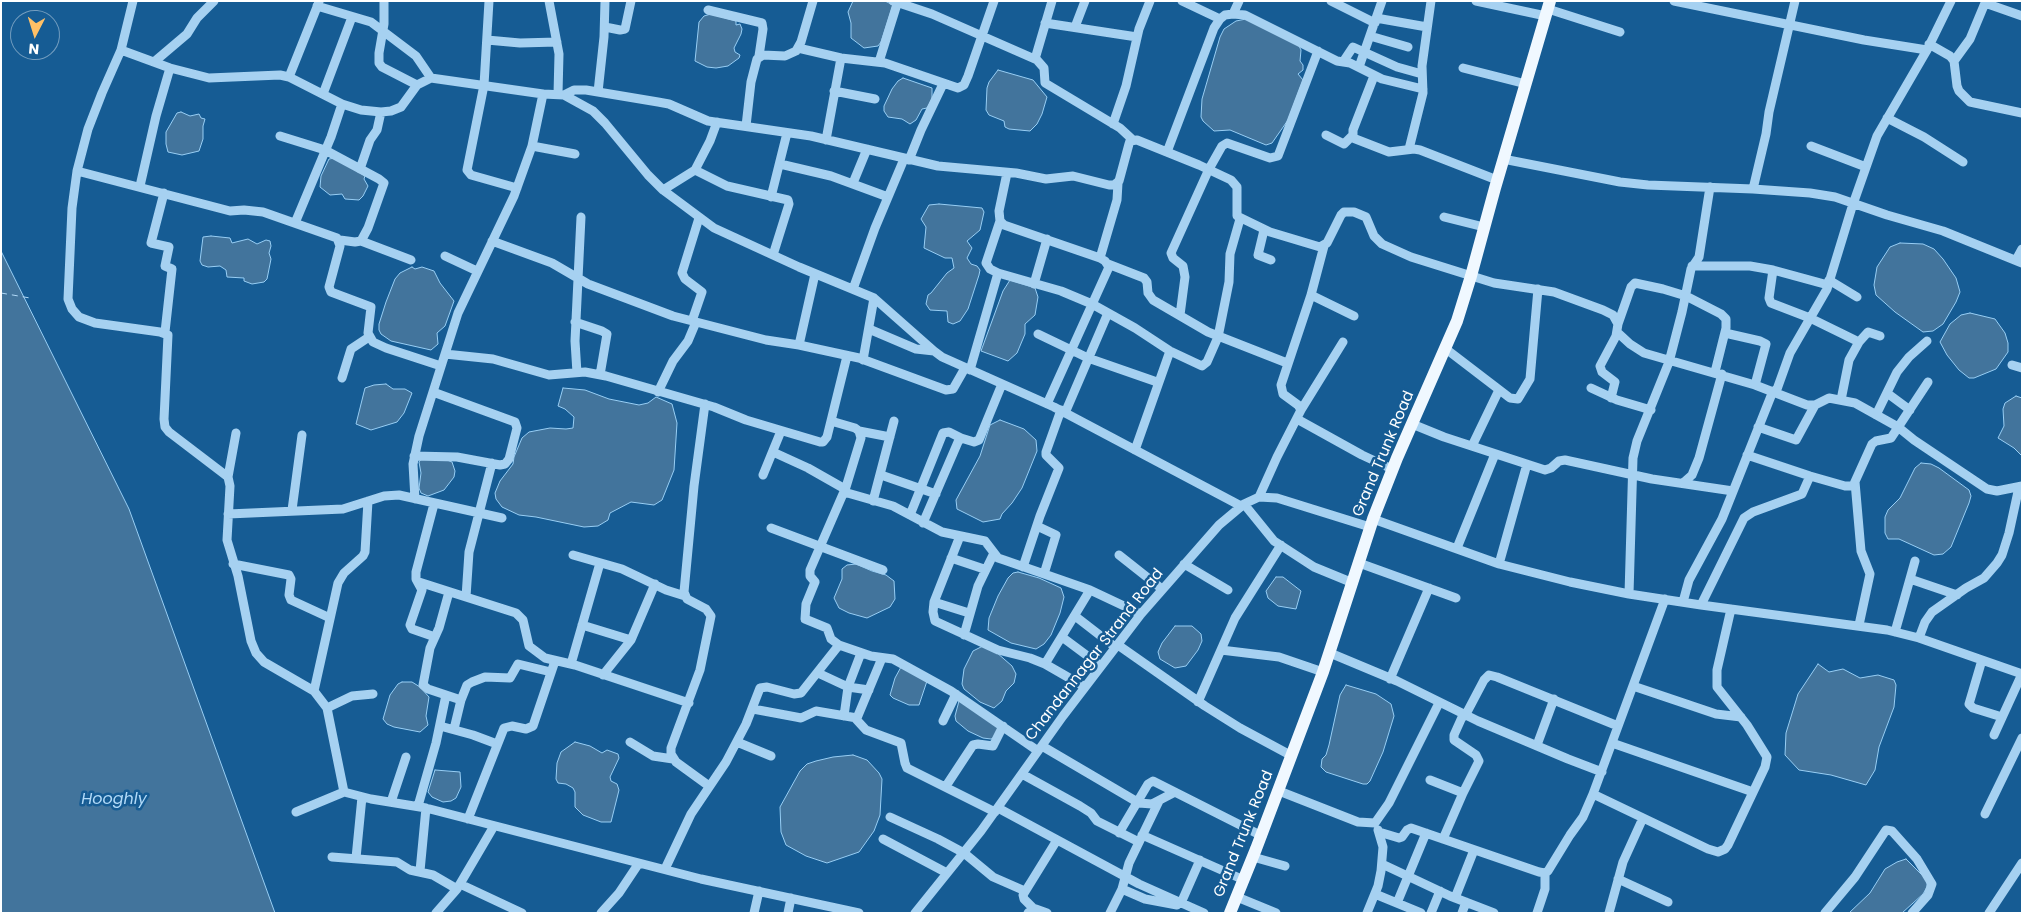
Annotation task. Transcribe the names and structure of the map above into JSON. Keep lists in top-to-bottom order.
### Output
{
  "streets": {
    "main road": ["Grand Trunk Road"],
    "street": ["Chandannagar Strand Road"]
  },
  "water": ["Hooghly"],
  "north": "bottom"
}
